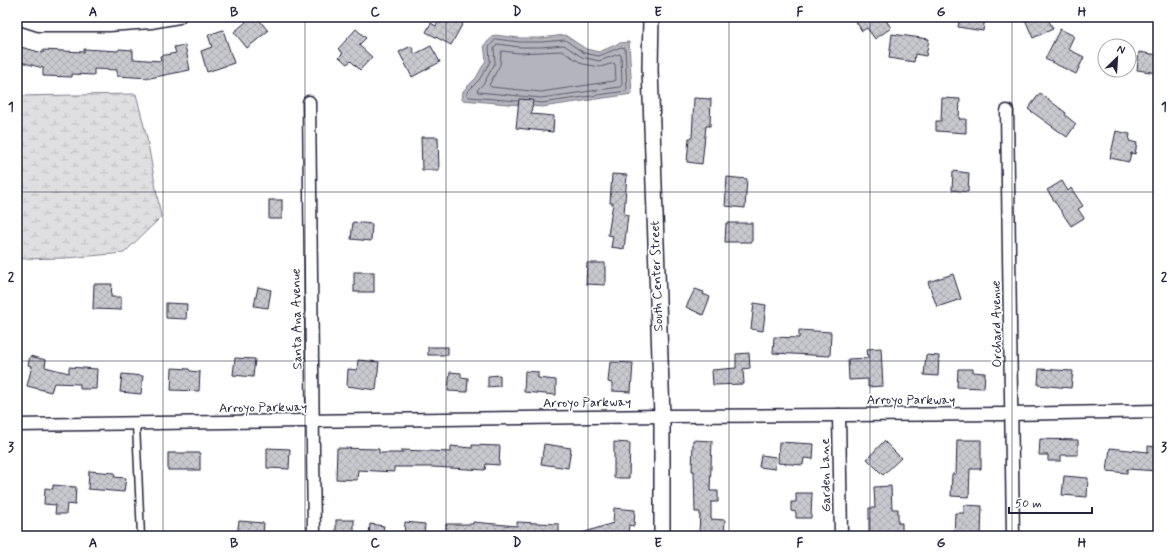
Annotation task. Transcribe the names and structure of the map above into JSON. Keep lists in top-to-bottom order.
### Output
{
  "streets": {
    "street": [
      "South Center Street",
      "Santa Ana Avenue",
      "Orchard Avenue",
      "Arroyo Parkway",
      "Garden Lane"
    ]
  },
  "crossings": [
    ["South Center Street", "Arroyo Parkway"],
    ["Santa Ana Avenue", "Arroyo Parkway"],
    ["Orchard Avenue", "Arroyo Parkway"],
    ["Arroyo Parkway", "Garden Lane"]
  ],
  "scale_bar": "50 m",
  "north": "top right",
  "grid": {
    "columns": [
      "A",
      "B",
      "C",
      "D",
      "E",
      "F",
      "G",
      "H"
    ],
    "rows": ["1", "2", "3"]
  }
}
